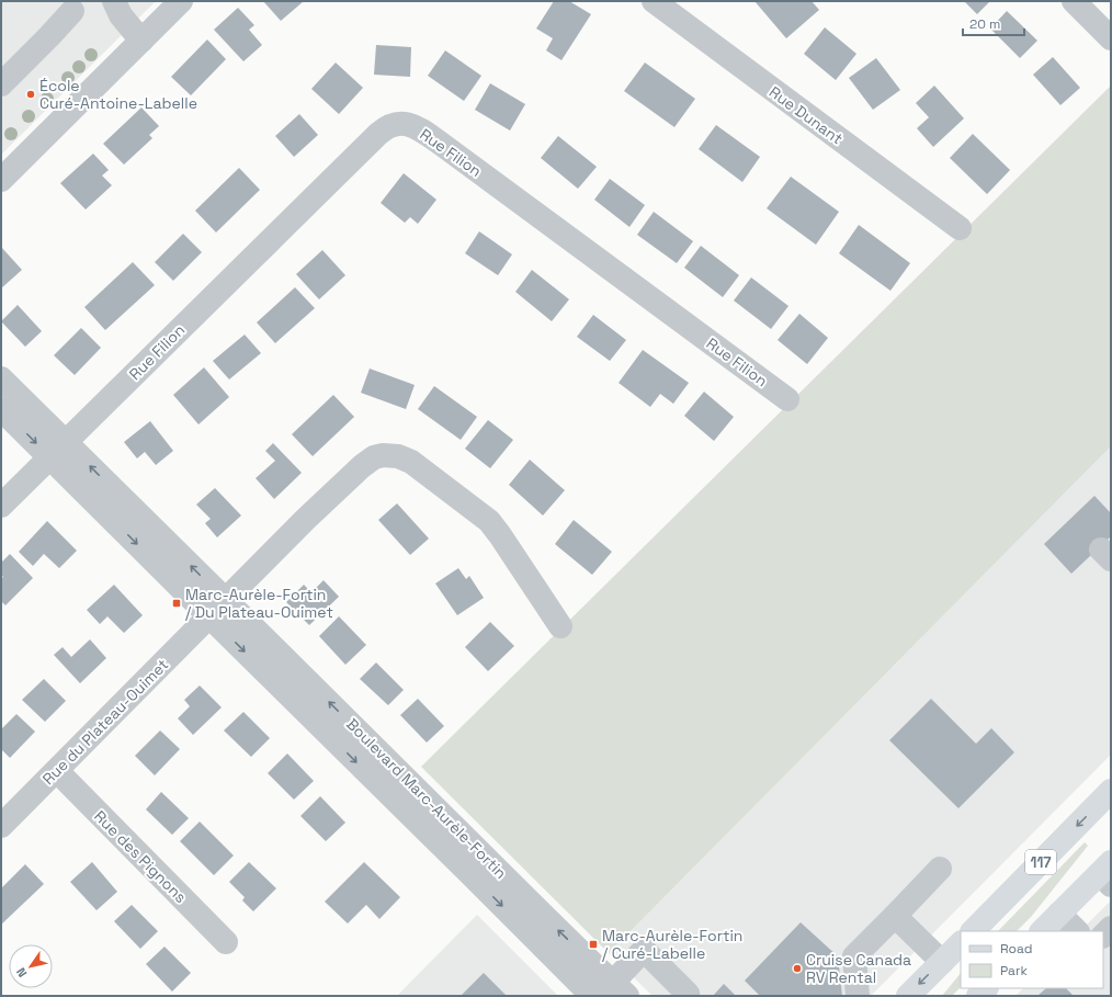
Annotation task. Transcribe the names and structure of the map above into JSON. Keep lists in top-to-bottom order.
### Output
{
  "streets": {
    "main road": ["117"],
    "street": [
      "Rue Dunant",
      "Rue Filion",
      "Rue du Plateau-Ouimet",
      "Boulevard Marc-Aurèle-Fortin",
      "Rue des Pignons"
    ]
  },
  "crossings": [
    ["Rue Filion", "Boulevard Marc-Aurèle-Fortin"],
    ["Rue du Plateau-Ouimet", "Boulevard Marc-Aurèle-Fortin"],
    ["Rue du Plateau-Ouimet", "Rue des Pignons"]
  ],
  "places": {
    "other": ["École Curé-Antoine-Labelle", "Cruise Canada RV Rental"],
    "transit": ["Marc-Aurèle-Fortin / Du Plateau-Ouimet", "Marc-Aurèle-Fortin / Curé-Labelle"]
  },
  "legend": ["Road", "Park"],
  "scale_bar": "20 m",
  "north": "bottom left"
}
